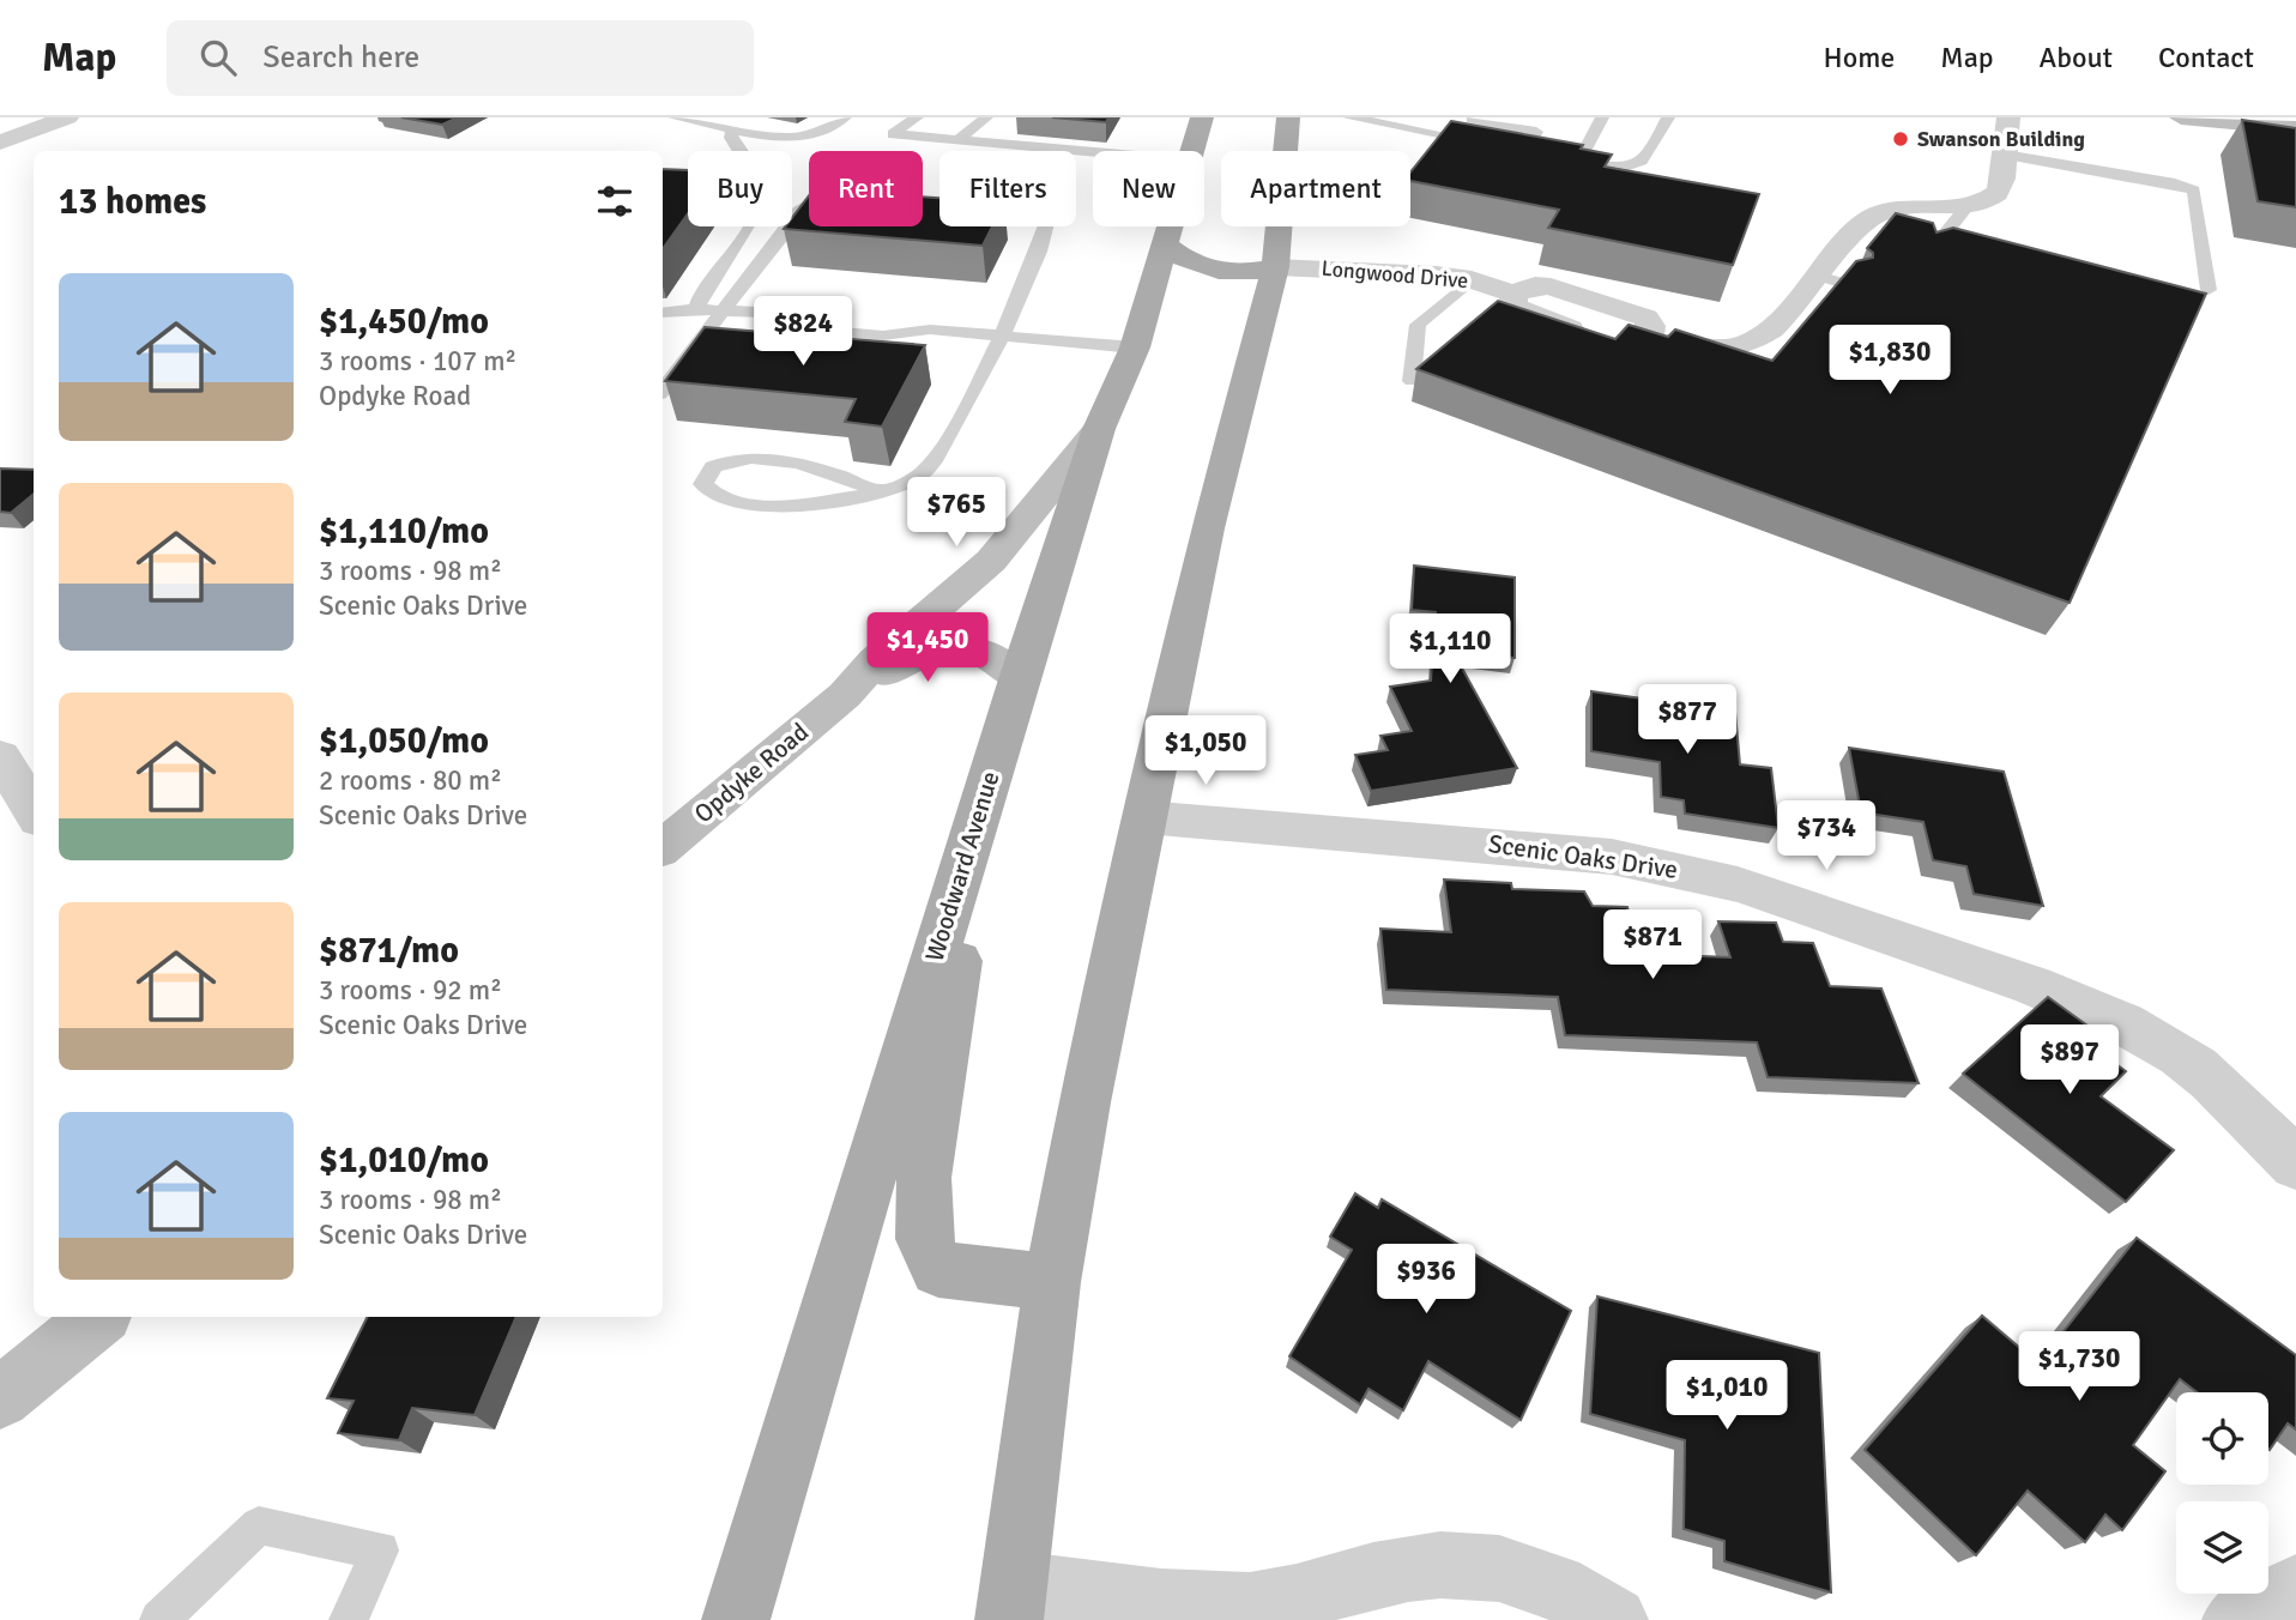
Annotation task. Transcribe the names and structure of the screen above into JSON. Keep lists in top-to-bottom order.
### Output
{
  "streets": {
    "main road": ["Opdyke Road", "Woodward Avenue"],
    "street": ["Longwood Drive", "Scenic Oaks Drive"]
  },
  "crossings": [
    ["Opdyke Road", "Woodward Avenue"]
  ],
  "places": ["Swanson Building"],
  "page": {
    "header": "Map",
    "search": "Search here",
    "nav": [
      "Home",
      "Map",
      "About",
      "Contact"
    ],
    "chip": [
      "Buy",
      "Rent",
      "Filters",
      "New",
      "Apartment"
    ],
    "heading": "13 homes",
    "list": [
      {
        "name": "$1,450/mo",
        "note": "3 rooms · 107 m² · Opdyke Road"
      },
      {
        "name": "$1,110/mo",
        "note": "3 rooms · 98 m² · Scenic Oaks Drive"
      },
      {
        "name": "$1,050/mo",
        "note": "2 rooms · 80 m² · Scenic Oaks Drive"
      },
      {
        "name": "$871/mo",
        "note": "3 rooms · 92 m² · Scenic Oaks Drive"
      },
      {
        "name": "$1,010/mo",
        "note": "3 rooms · 98 m² · Scenic Oaks Drive"
      }
    ],
    "price": [
      "$824",
      "$1,830",
      "$765",
      "$1,450",
      "$1,110",
      "$877",
      "$1,050",
      "$734",
      "$871",
      "$897",
      "$936",
      "$1,730",
      "$1,010"
    ]
  }
}
